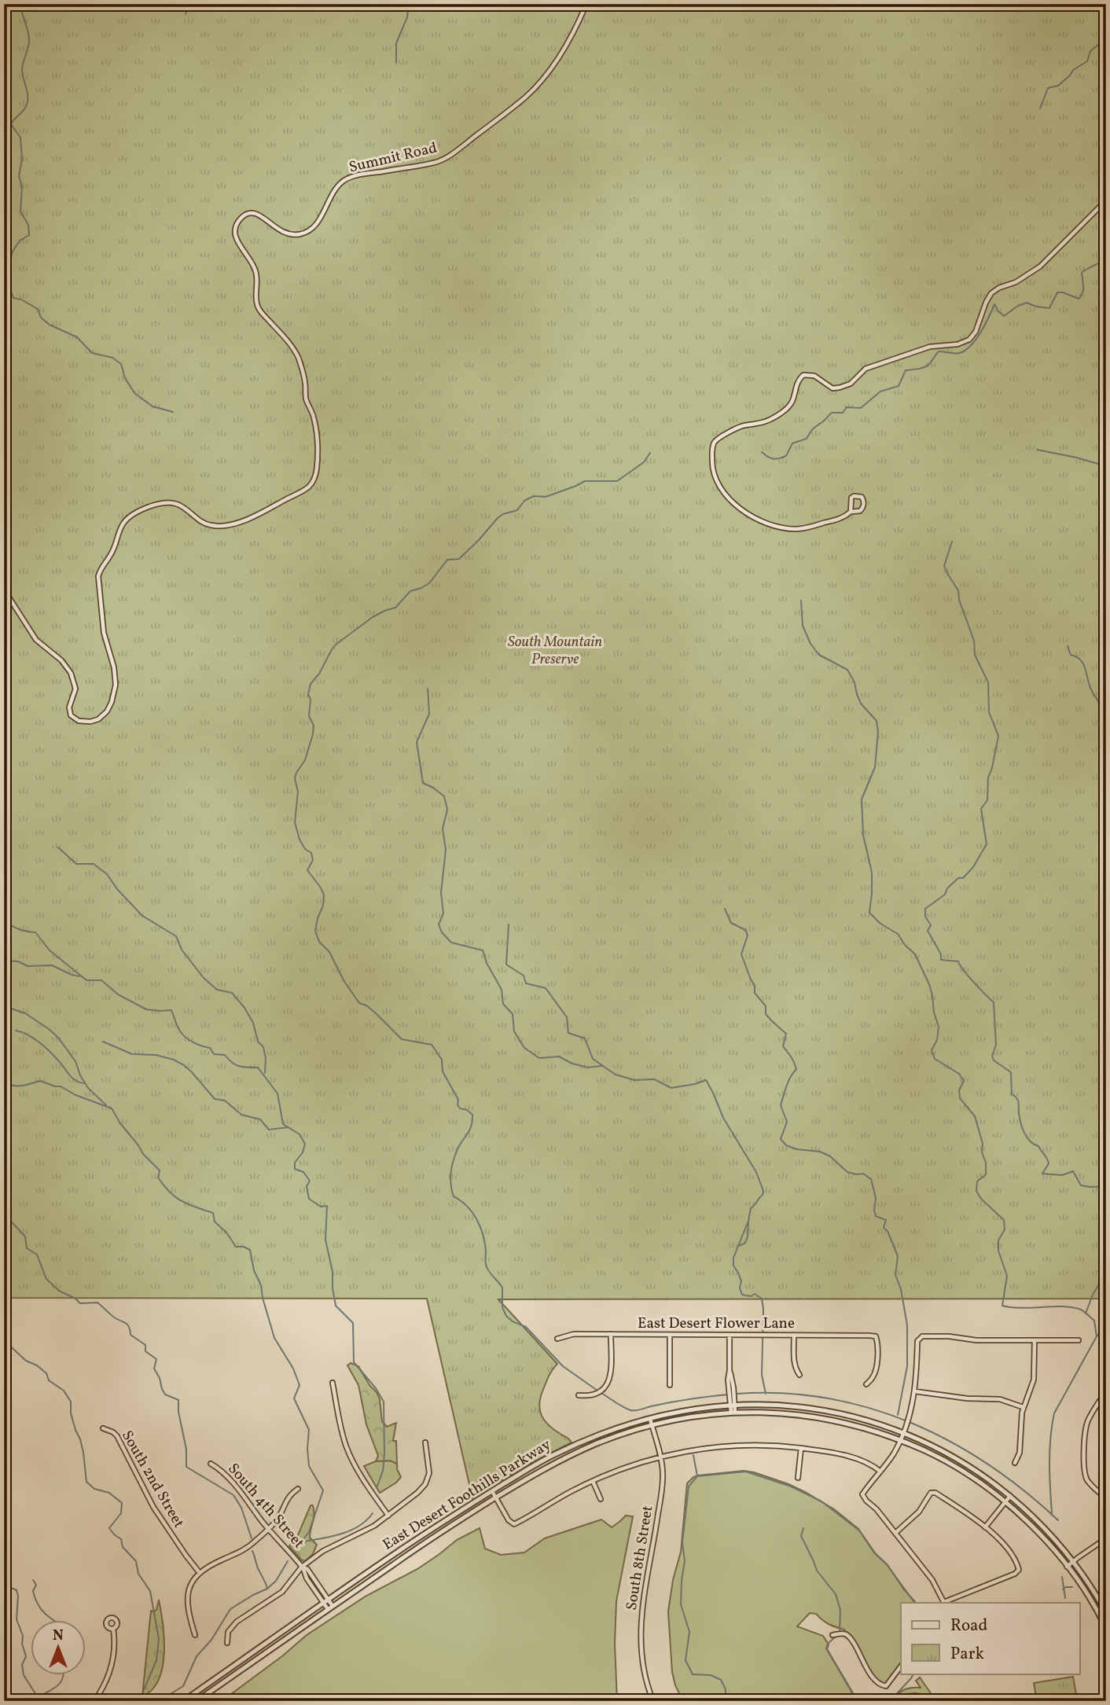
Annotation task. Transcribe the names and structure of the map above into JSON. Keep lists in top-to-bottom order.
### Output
{
  "streets": {
    "street": [
      "Summit Road",
      "East Desert Flower Lane",
      "South 2nd Street",
      "East Desert Foothills Parkway",
      "South 4th Street",
      "South 8th Street"
    ]
  },
  "crossings": [
    ["East Desert Foothills Parkway", "South 4th Street"],
    ["East Desert Foothills Parkway", "South 8th Street"]
  ],
  "parks": ["South Mountain Preserve"],
  "legend": ["Road", "Park"],
  "north": "top"
}
